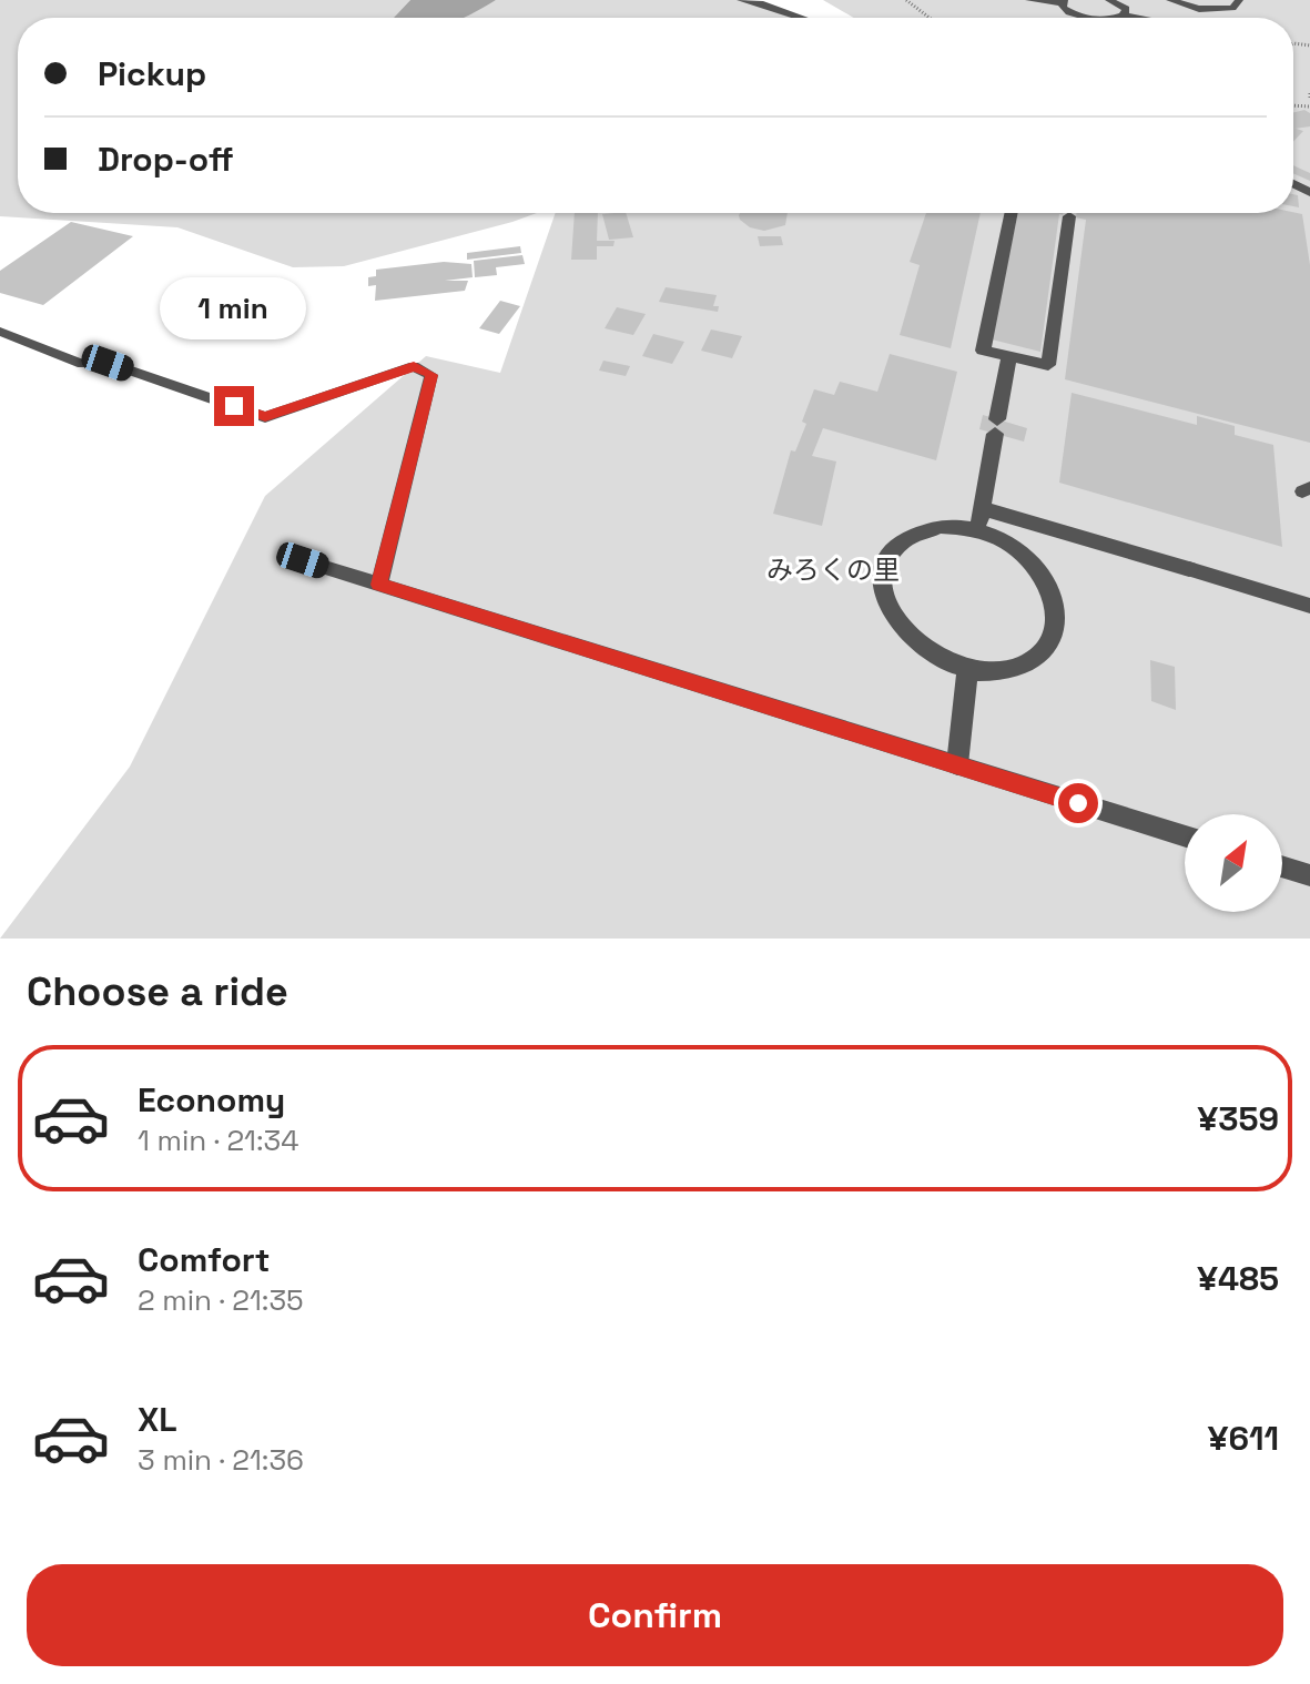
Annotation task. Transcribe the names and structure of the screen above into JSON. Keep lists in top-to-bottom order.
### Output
{
  "parks": ["みろくの里"],
  "north": "top right",
  "page": {
    "banner": ["Pickup", "Drop-off"],
    "bubble": "1 min",
    "heading": "Choose a ride",
    "list": [
      {
        "name": "Economy",
        "note": "1 min · 21:34",
        "value": "¥359"
      },
      {
        "name": "Comfort",
        "note": "2 min · 21:35",
        "value": "¥485"
      },
      {
        "name": "XL",
        "note": "3 min · 21:36",
        "value": "¥611"
      }
    ],
    "buttons": "Confirm"
  }
}
